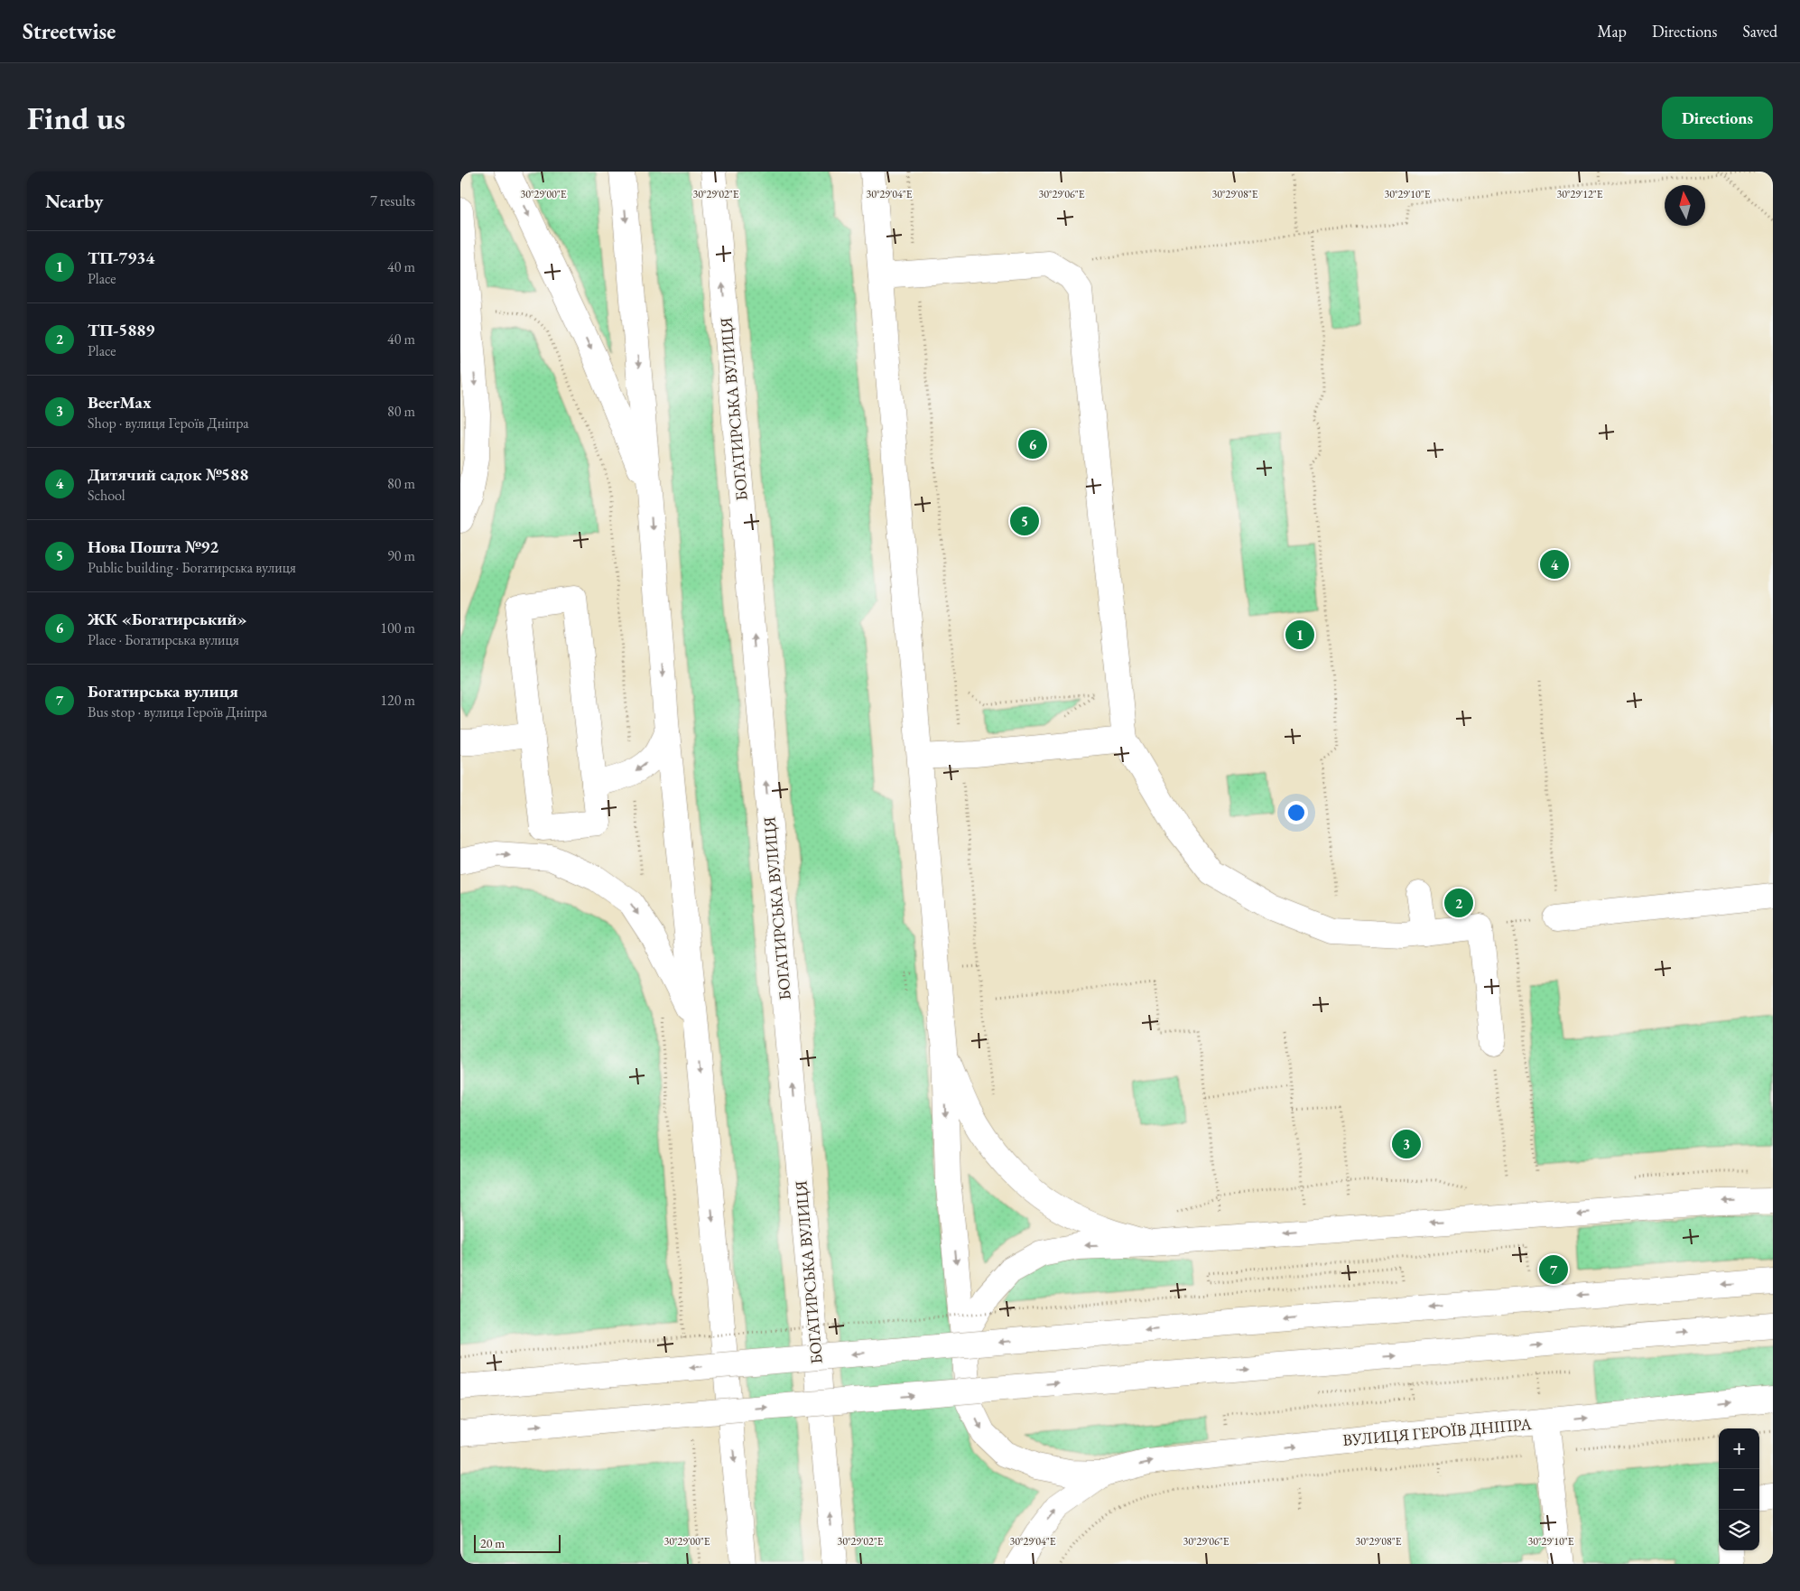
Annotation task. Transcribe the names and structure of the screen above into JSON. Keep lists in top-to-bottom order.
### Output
{
  "streets": {
    "main road": ["БОГАТИРСЬКА ВУЛИЦЯ", "ВУЛИЦЯ ГЕРОЇВ ДНІПРА"]
  },
  "scale_bar": "20 m",
  "north": "top",
  "page": {
    "header": "Streetwise",
    "nav": ["Map", "Directions", "Saved"],
    "buttons": "Directions",
    "title": "Find us",
    "heading": ["Nearby", "7 results"],
    "list": [
      {
        "mark": "1",
        "name": "ТП-7934",
        "note": "Place",
        "value": "40 m"
      },
      {
        "mark": "2",
        "name": "ТП-5889",
        "note": "Place",
        "value": "40 m"
      },
      {
        "mark": "3",
        "name": "BeerMax",
        "note": "Shop · вулиця Героїв Дніпра",
        "value": "80 m"
      },
      {
        "mark": "4",
        "name": "Дитячий садок №588",
        "note": "School",
        "value": "80 m"
      },
      {
        "mark": "5",
        "name": "Нова Пошта №92",
        "note": "Public building · Богатирська вулиця",
        "value": "90 m"
      },
      {
        "mark": "6",
        "name": "ЖК «Богатирський»",
        "note": "Place · Богатирська вулиця",
        "value": "100 m"
      },
      {
        "mark": "7",
        "name": "Богатирська вулиця",
        "note": "Bus stop · вулиця Героїв Дніпра",
        "value": "120 m"
      }
    ],
    "pins": [
      "6",
      "5",
      "4",
      "1",
      "2",
      "3",
      "7"
    ],
    "map_buttons": ["+", "−"],
    "scale": "20 m"
  },
  "coordinates": [
    "30°29'00\"E",
    "30°29'02\"E",
    "30°29'04\"E",
    "30°29'06\"E",
    "30°29'08\"E",
    "30°29'10\"E",
    "30°29'12\"E"
  ]
}
